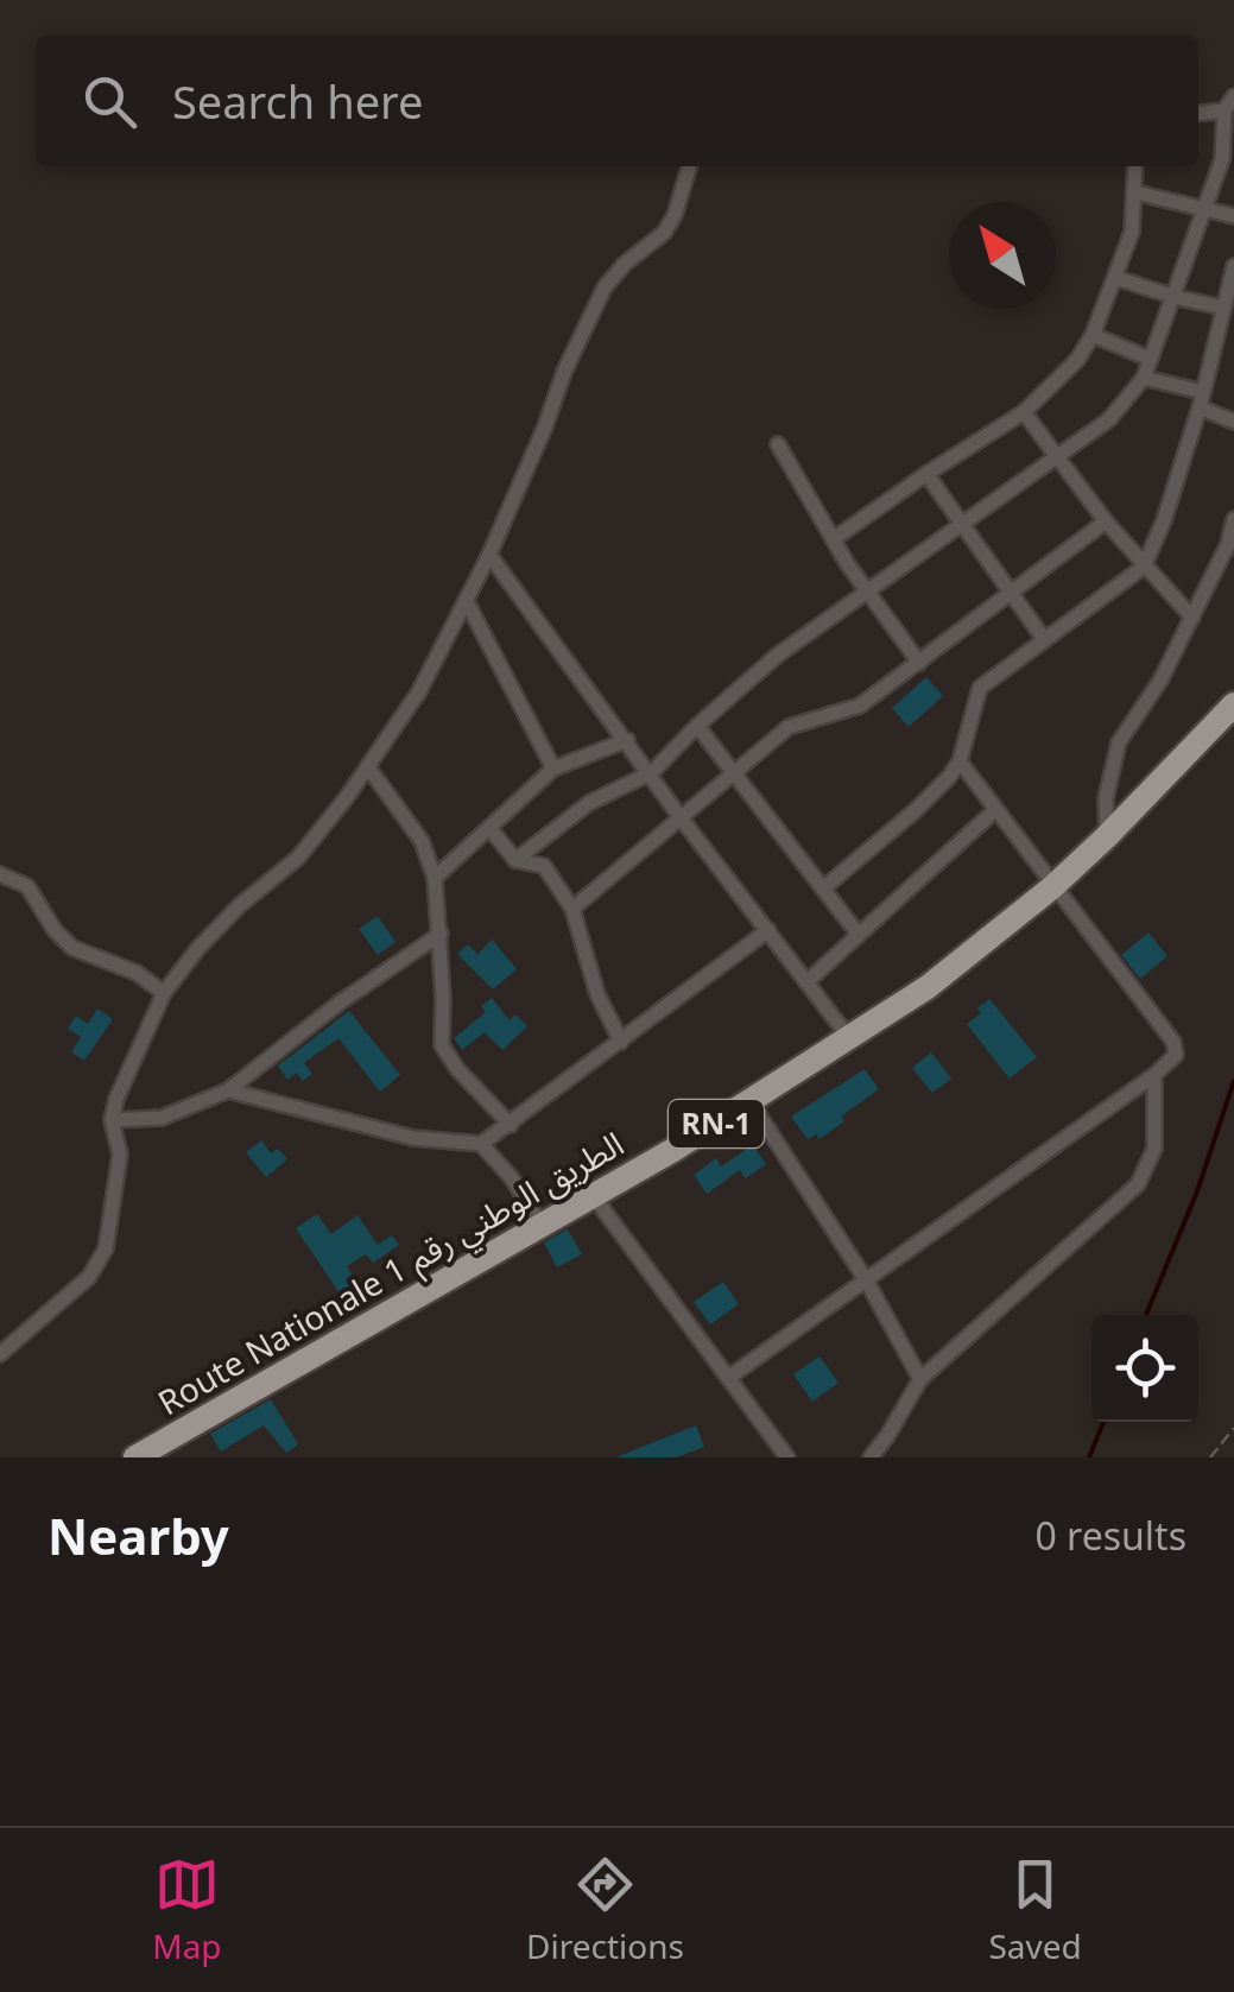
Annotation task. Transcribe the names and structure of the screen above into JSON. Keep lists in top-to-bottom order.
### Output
{
  "streets": {
    "highway": ["RN-1", "Route Nationale الطريق الوطني رقم 1"]
  },
  "north": "top left",
  "page": {
    "search": "Search here",
    "heading": ["Nearby", "0 results"],
    "nav": ["Map", "Directions", "Saved"]
  }
}
